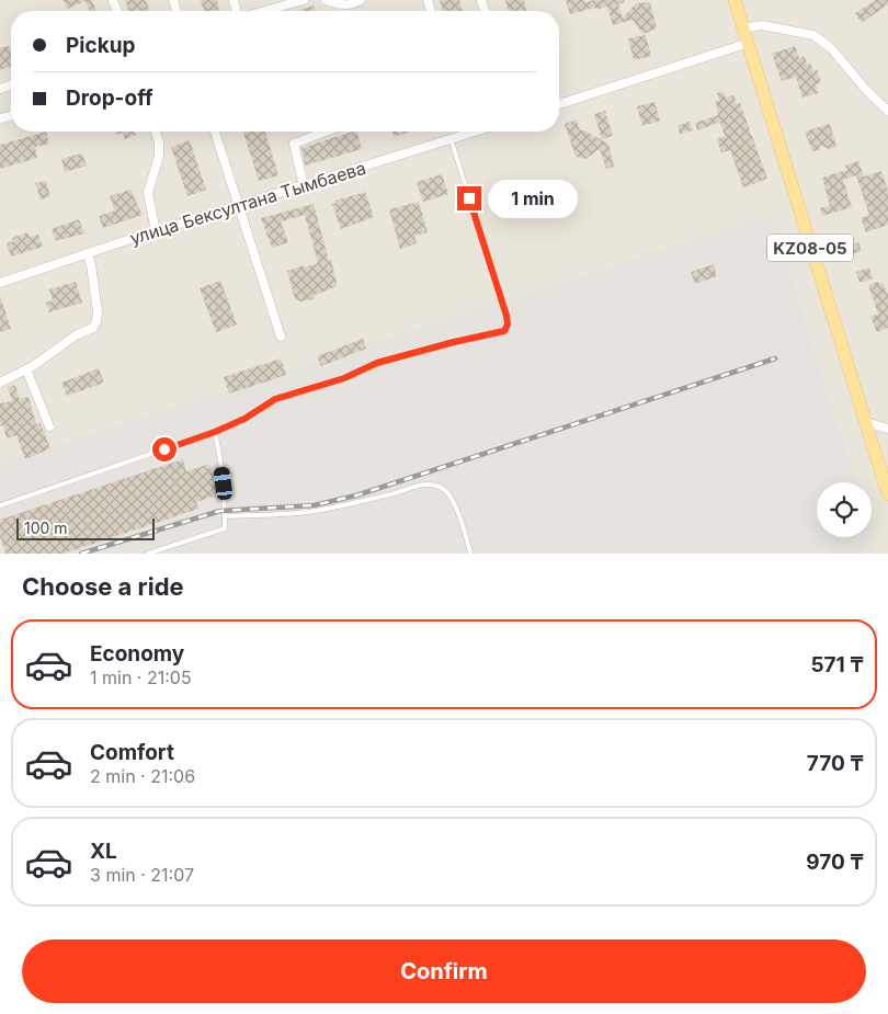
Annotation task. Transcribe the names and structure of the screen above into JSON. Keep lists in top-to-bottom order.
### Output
{
  "streets": {
    "main road": ["KZ08-05"],
    "street": ["улица Бексултана Тымбаева"]
  },
  "scale_bar": "100 m",
  "page": {
    "banner": ["Pickup", "Drop-off"],
    "bubble": "1 min",
    "scale": "100 m",
    "heading": "Choose a ride",
    "list": [
      {
        "name": "Economy",
        "note": "1 min · 21:05",
        "value": "571 ₸"
      },
      {
        "name": "Comfort",
        "note": "2 min · 21:06",
        "value": "770 ₸"
      },
      {
        "name": "XL",
        "note": "3 min · 21:07",
        "value": "970 ₸"
      }
    ],
    "buttons": "Confirm"
  }
}
